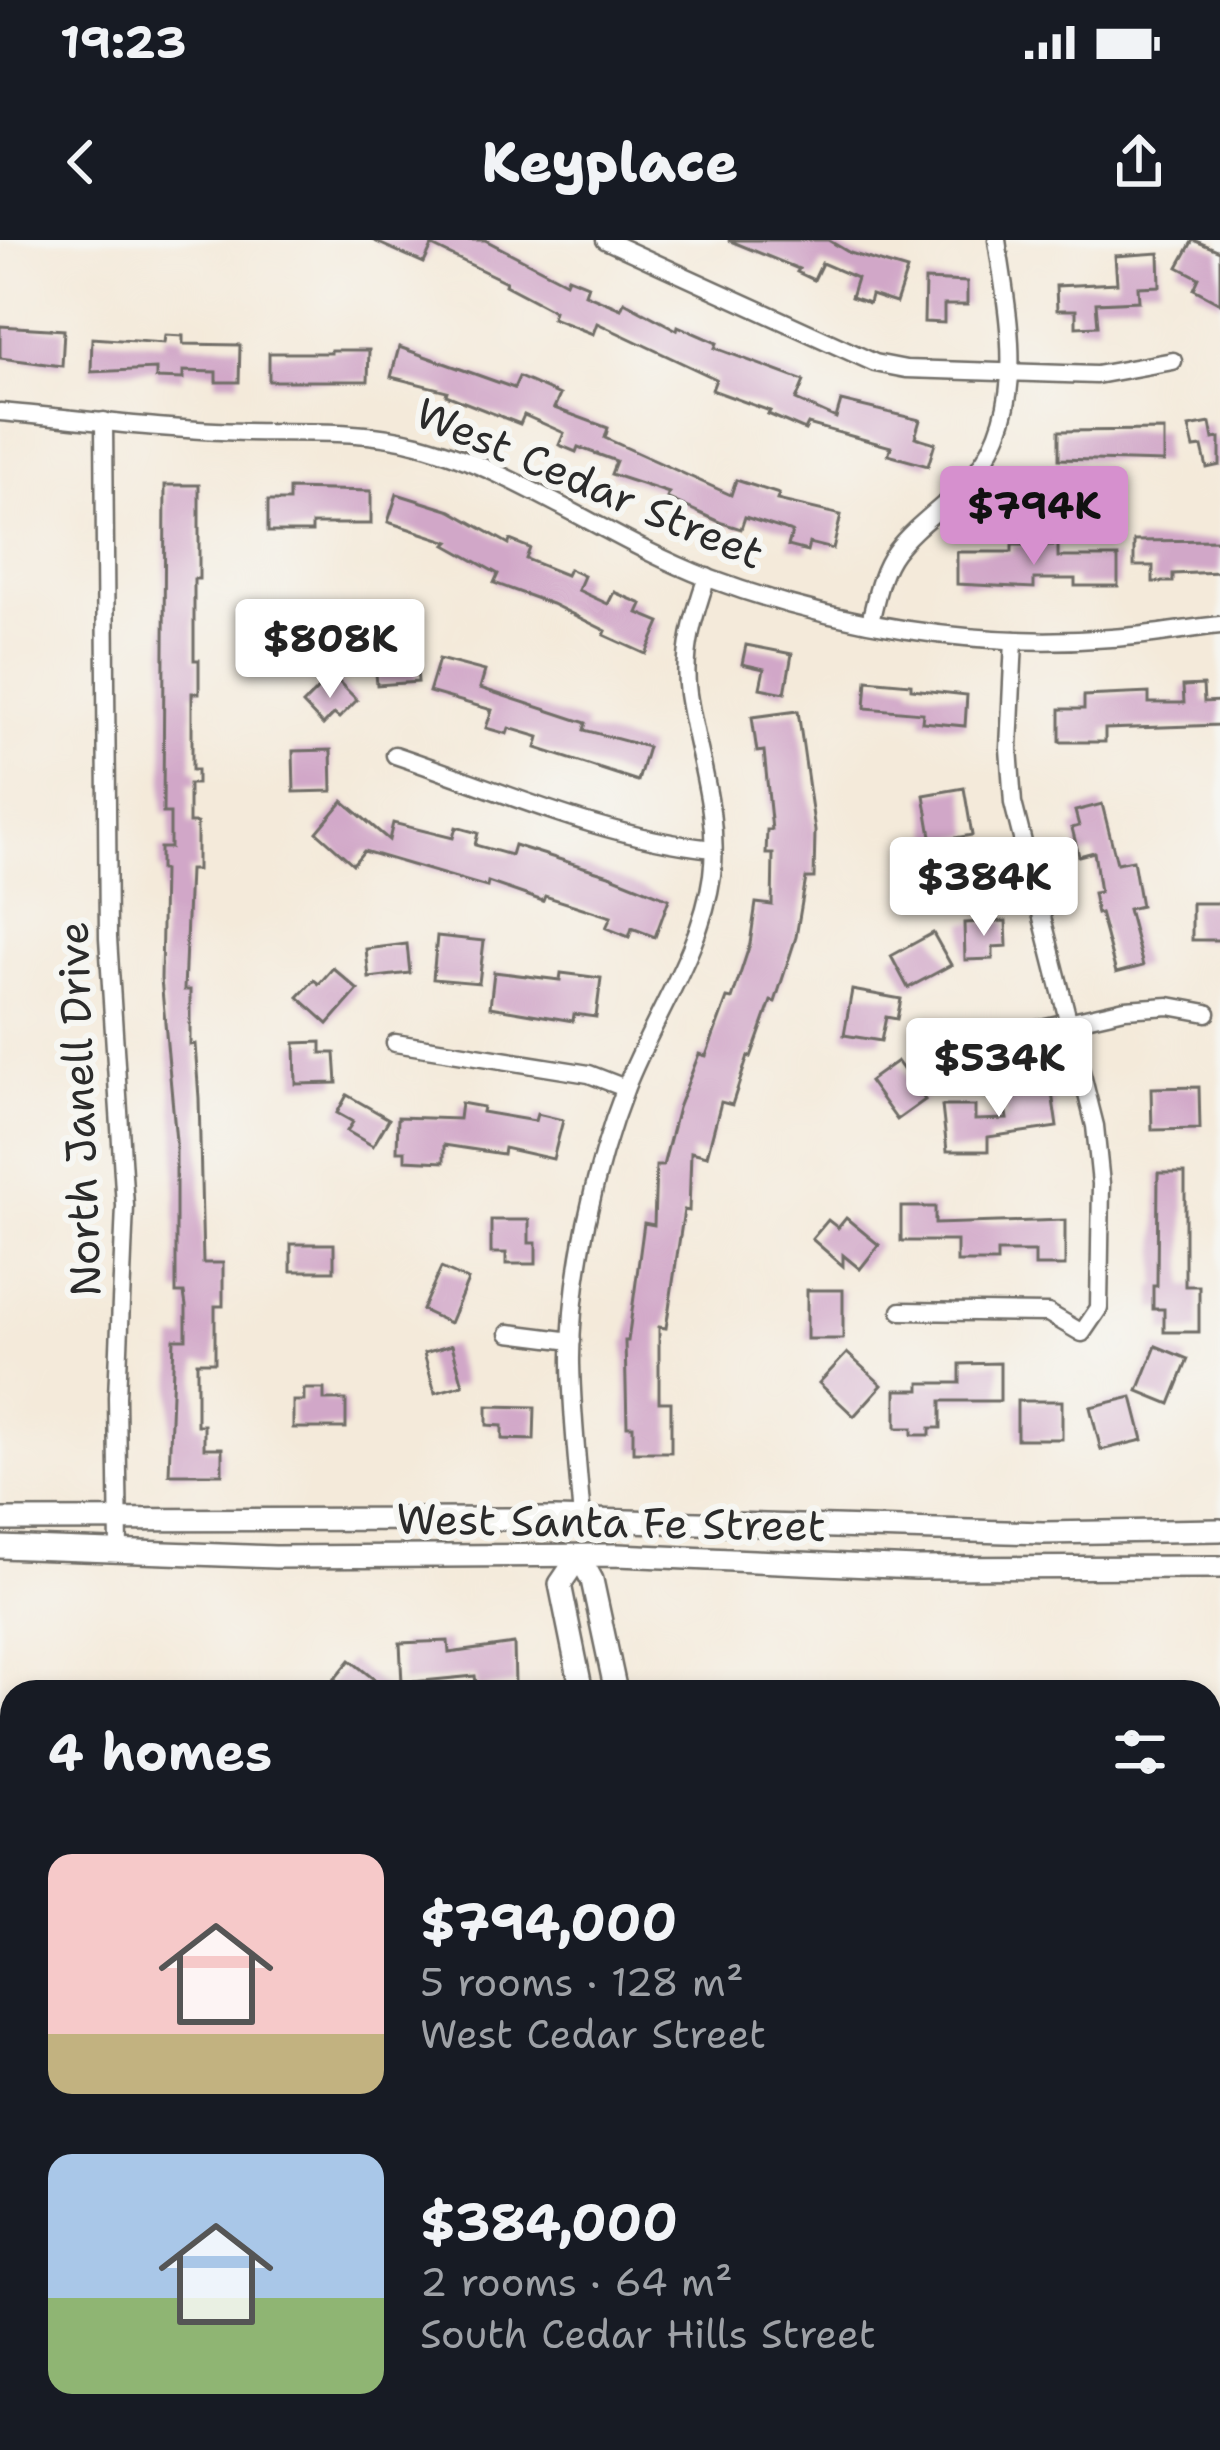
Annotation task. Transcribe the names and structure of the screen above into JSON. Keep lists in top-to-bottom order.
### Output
{
  "streets": {
    "street": ["West Cedar Street", "North Janell Drive", "West Santa Fe Street"]
  },
  "crossings": [
    ["West Cedar Street", "North Janell Drive"],
    ["North Janell Drive", "West Santa Fe Street"]
  ],
  "page": {
    "status": "19:23",
    "header": "Keyplace",
    "price": [
      "$794K",
      "$808K",
      "$384K",
      "$534K"
    ],
    "heading": "4 homes",
    "list": [
      {
        "name": "$794,000",
        "note": "5 rooms · 128 m² · West Cedar Street"
      },
      {
        "name": "$384,000",
        "note": "2 rooms · 64 m² · South Cedar Hills Street"
      }
    ]
  }
}
